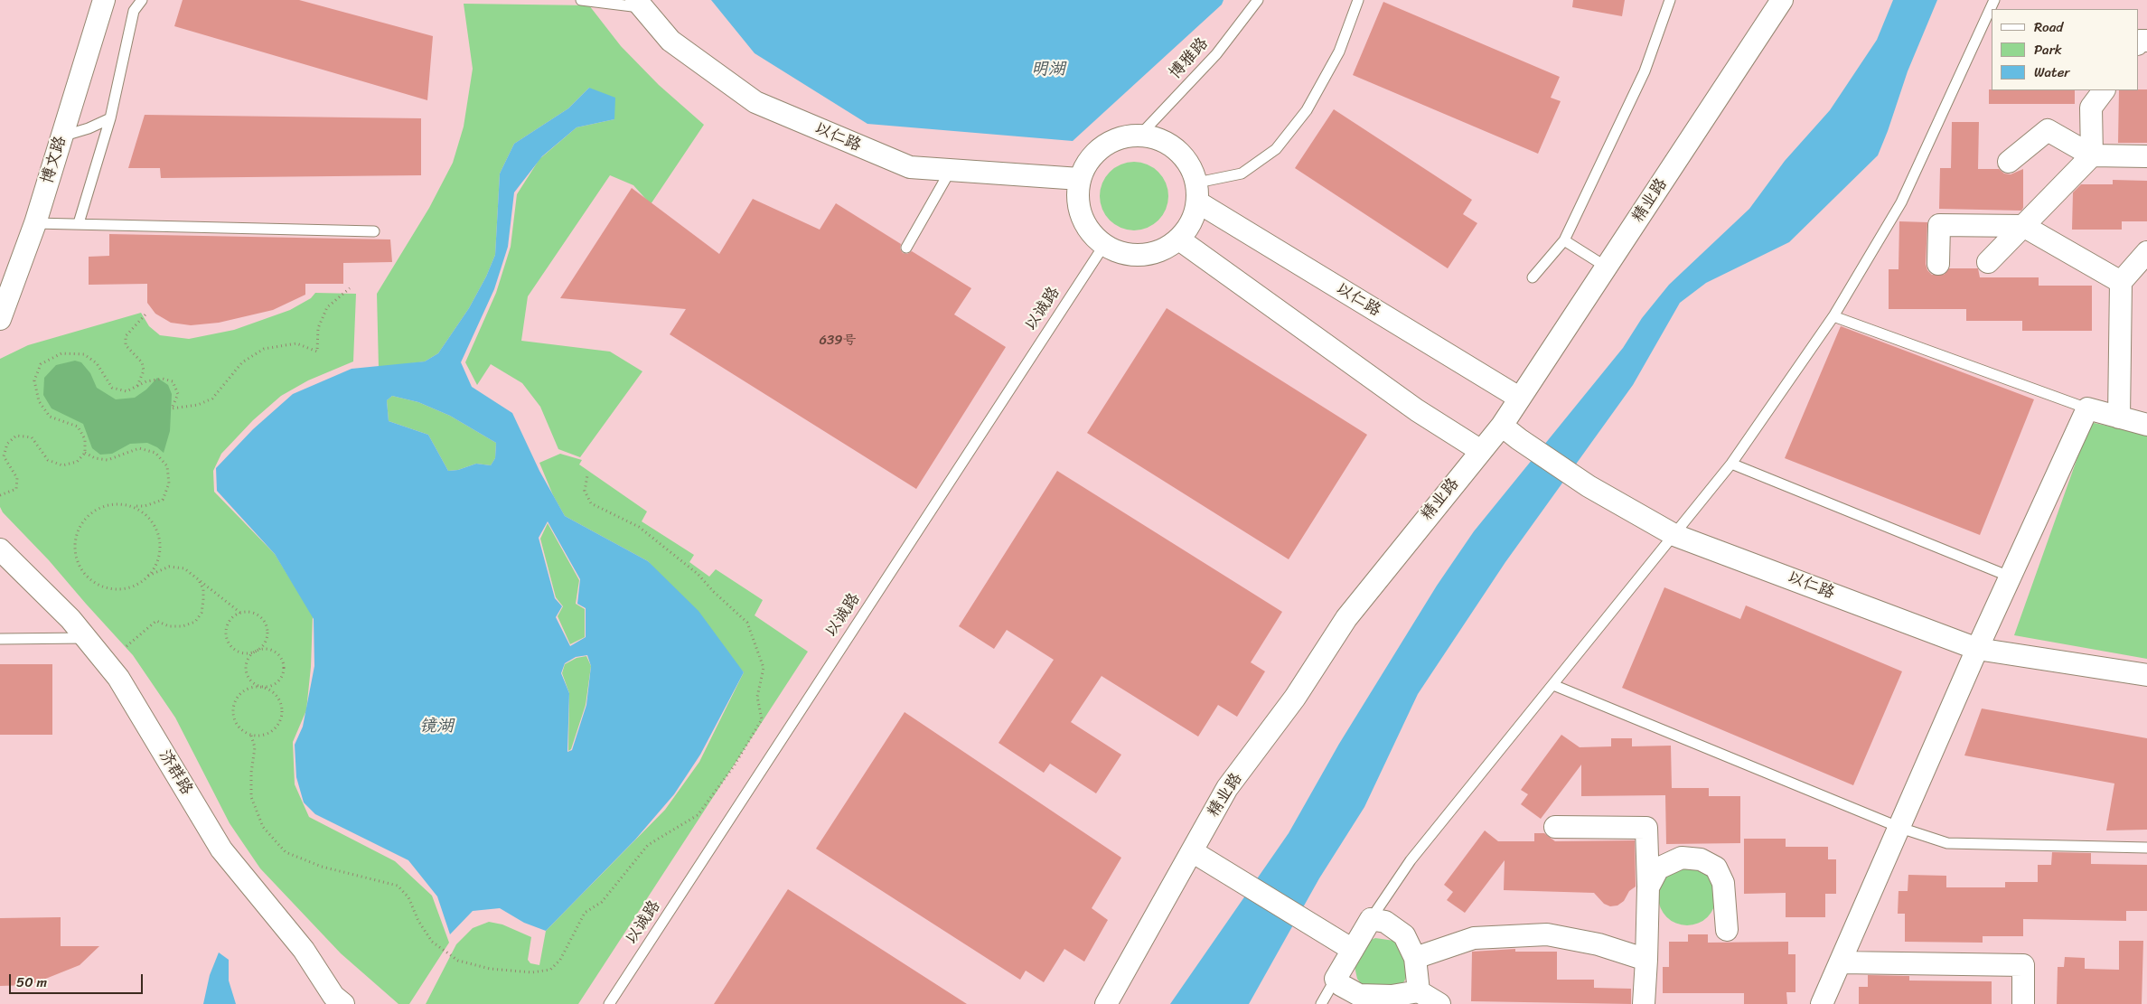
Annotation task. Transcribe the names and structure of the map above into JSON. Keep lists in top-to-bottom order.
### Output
{
  "streets": {
    "street": [
      "以仁路",
      "博文路",
      "精业路",
      "济群路"
    ],
    "lane": ["博雅路", "以诚路"]
  },
  "crossings": [
    ["博雅路", "以仁路"],
    ["博雅路", "以诚路"],
    ["以仁路", "精业路"],
    ["以仁路", "以诚路"]
  ],
  "water": ["明湖", "镜湖"],
  "house_numbers": ["639号"],
  "legend": ["Road", "Park", "Water"],
  "scale_bar": "50 m"
}
